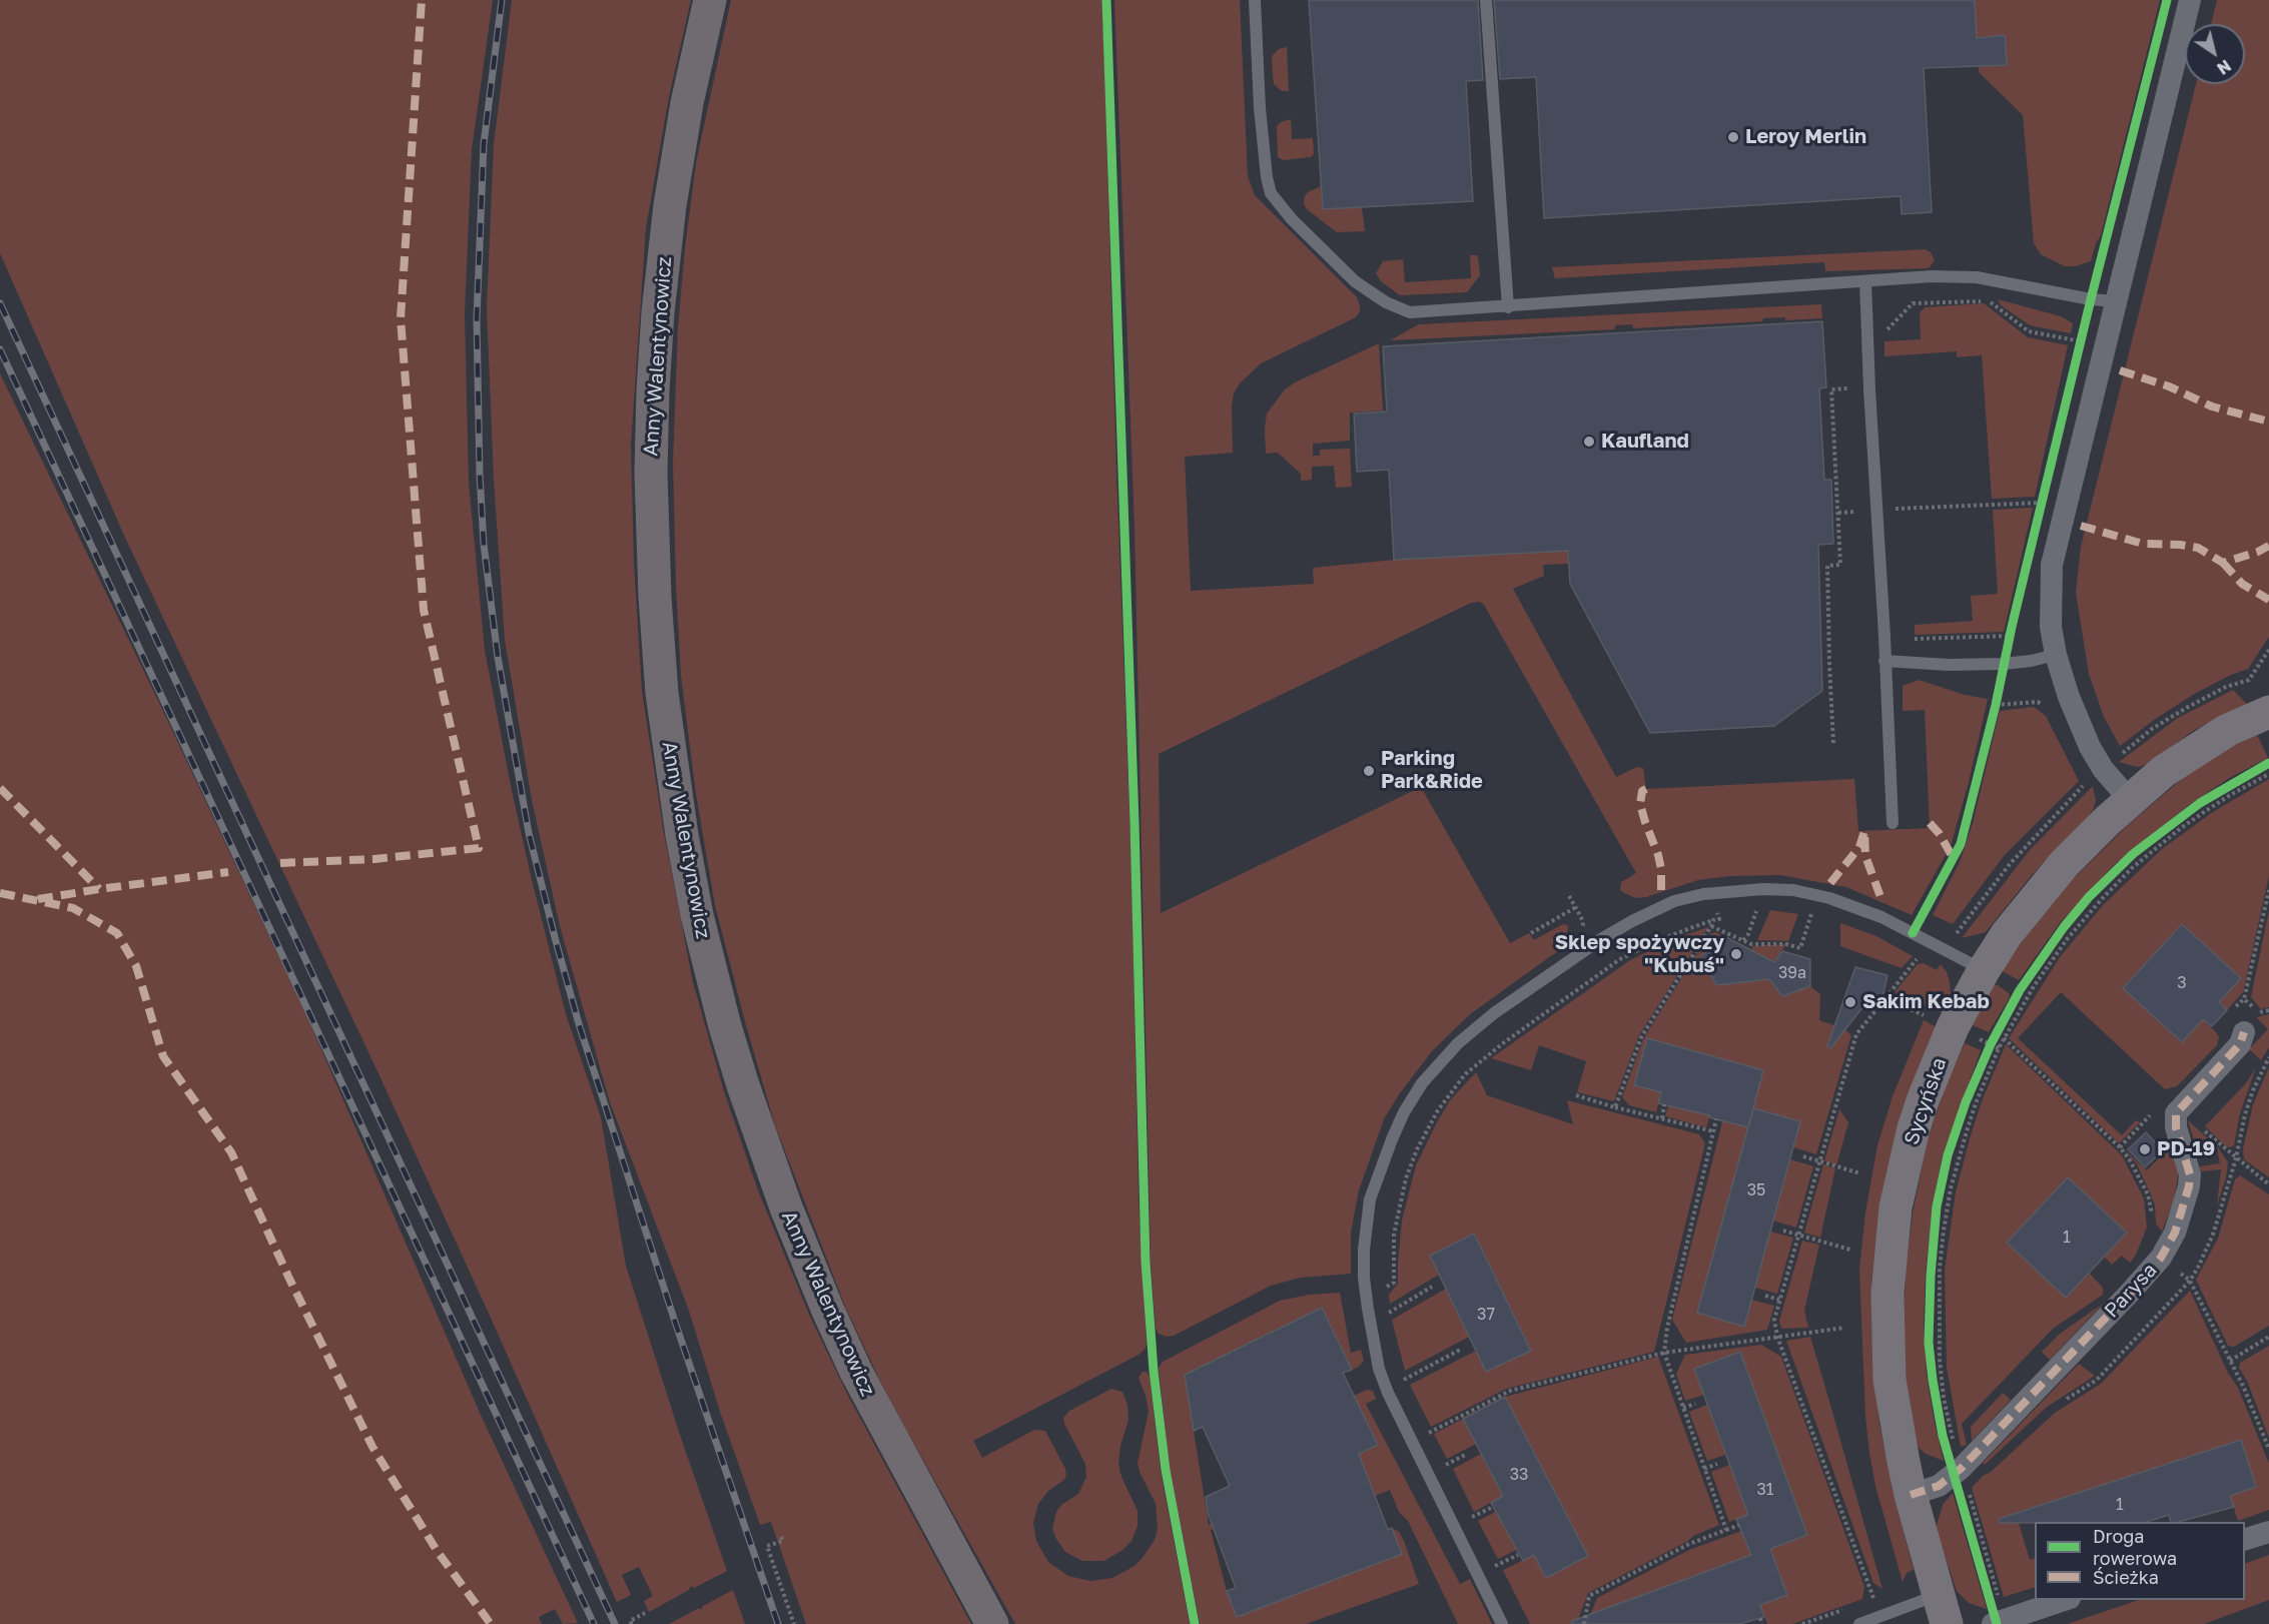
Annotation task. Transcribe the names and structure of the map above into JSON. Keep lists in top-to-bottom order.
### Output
{
  "streets": {
    "main road": ["Anny Walentynowicz"],
    "street": ["Sycyńska", "Parysa"]
  },
  "crossings": [
    ["Sycyńska", "Parysa"]
  ],
  "places": [
    "Leroy Merlin",
    "Kaufland",
    "Parking Park&Ride",
    "Sklep spożywczy \"Kubuś\"",
    "Sakim Kebab",
    "PD-19"
  ],
  "house_numbers": [
    "39a",
    "3",
    "35",
    "1",
    "37",
    "33",
    "31",
    "1"
  ],
  "legend": ["Droga rowerowa", "Ścieżka"],
  "north": "bottom right"
}
